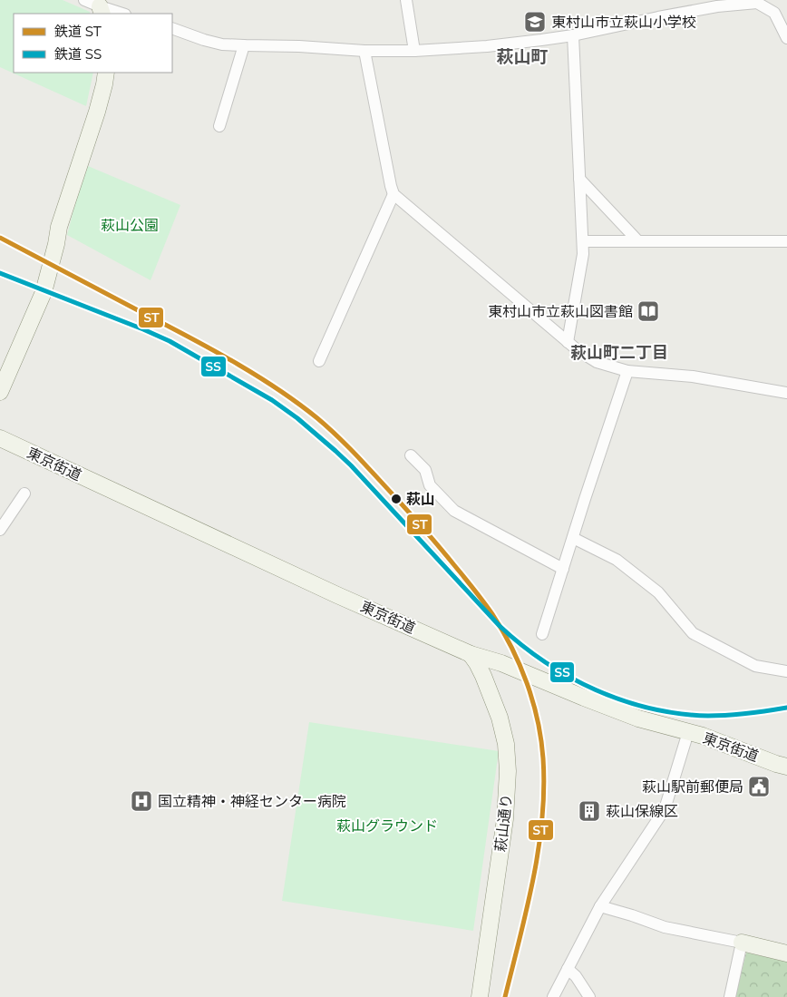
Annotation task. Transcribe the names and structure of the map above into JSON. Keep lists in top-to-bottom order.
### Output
{
  "streets": {
    "street": ["東京街道", "萩山通り"]
  },
  "crossings": [
    ["東京街道", "萩山通り"]
  ],
  "districts": ["萩山町", "萩山町二丁目"],
  "parks": ["萩山公園", "萩山グラウンド"],
  "places": {
    "school or university": ["東村山市立萩山小学校"],
    "library": ["東村山市立萩山図書館"],
    "other": ["萩山"],
    "public building": ["萩山駅前郵便局"],
    "hospital": ["国立精神・神経センター病院"],
    "building": ["萩山保線区"]
  },
  "lines": ["rail line ST", "rail line SS"],
  "legend": ["鉄道 ST", "鉄道 SS"]
}
